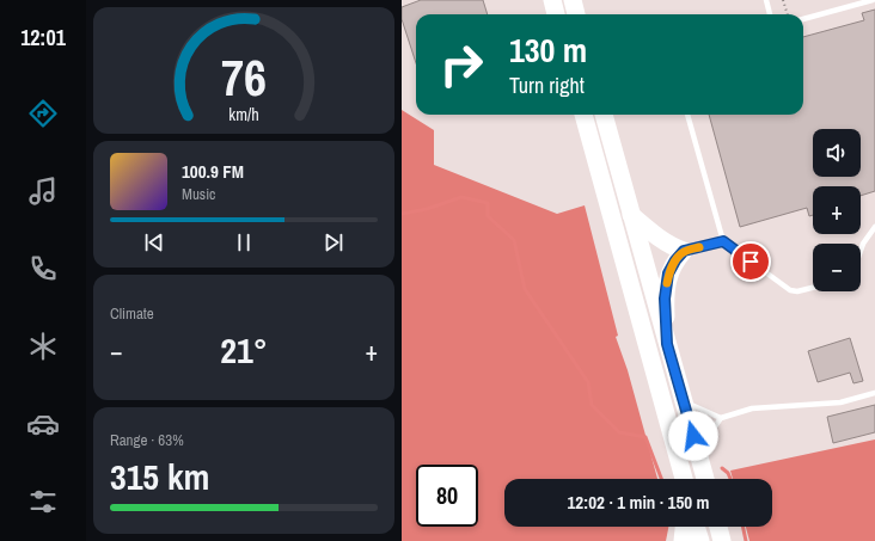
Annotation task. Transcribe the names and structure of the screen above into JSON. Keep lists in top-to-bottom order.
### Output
{
  "page": {
    "tabs": "12:01",
    "turn": ["130 m", "Turn right"],
    "map_buttons": ["+", "−"],
    "song": ["100.9 FM", "Music"],
    "tile": [
      "Climate",
      ["Range · 63%", "315 km"]
    ],
    "heat": ["−", "21°", "+"],
    "limit": "80",
    "trip": "12:02 · 1 min · 150 m",
    "gauge": ["76", "km/h"]
  }
}
